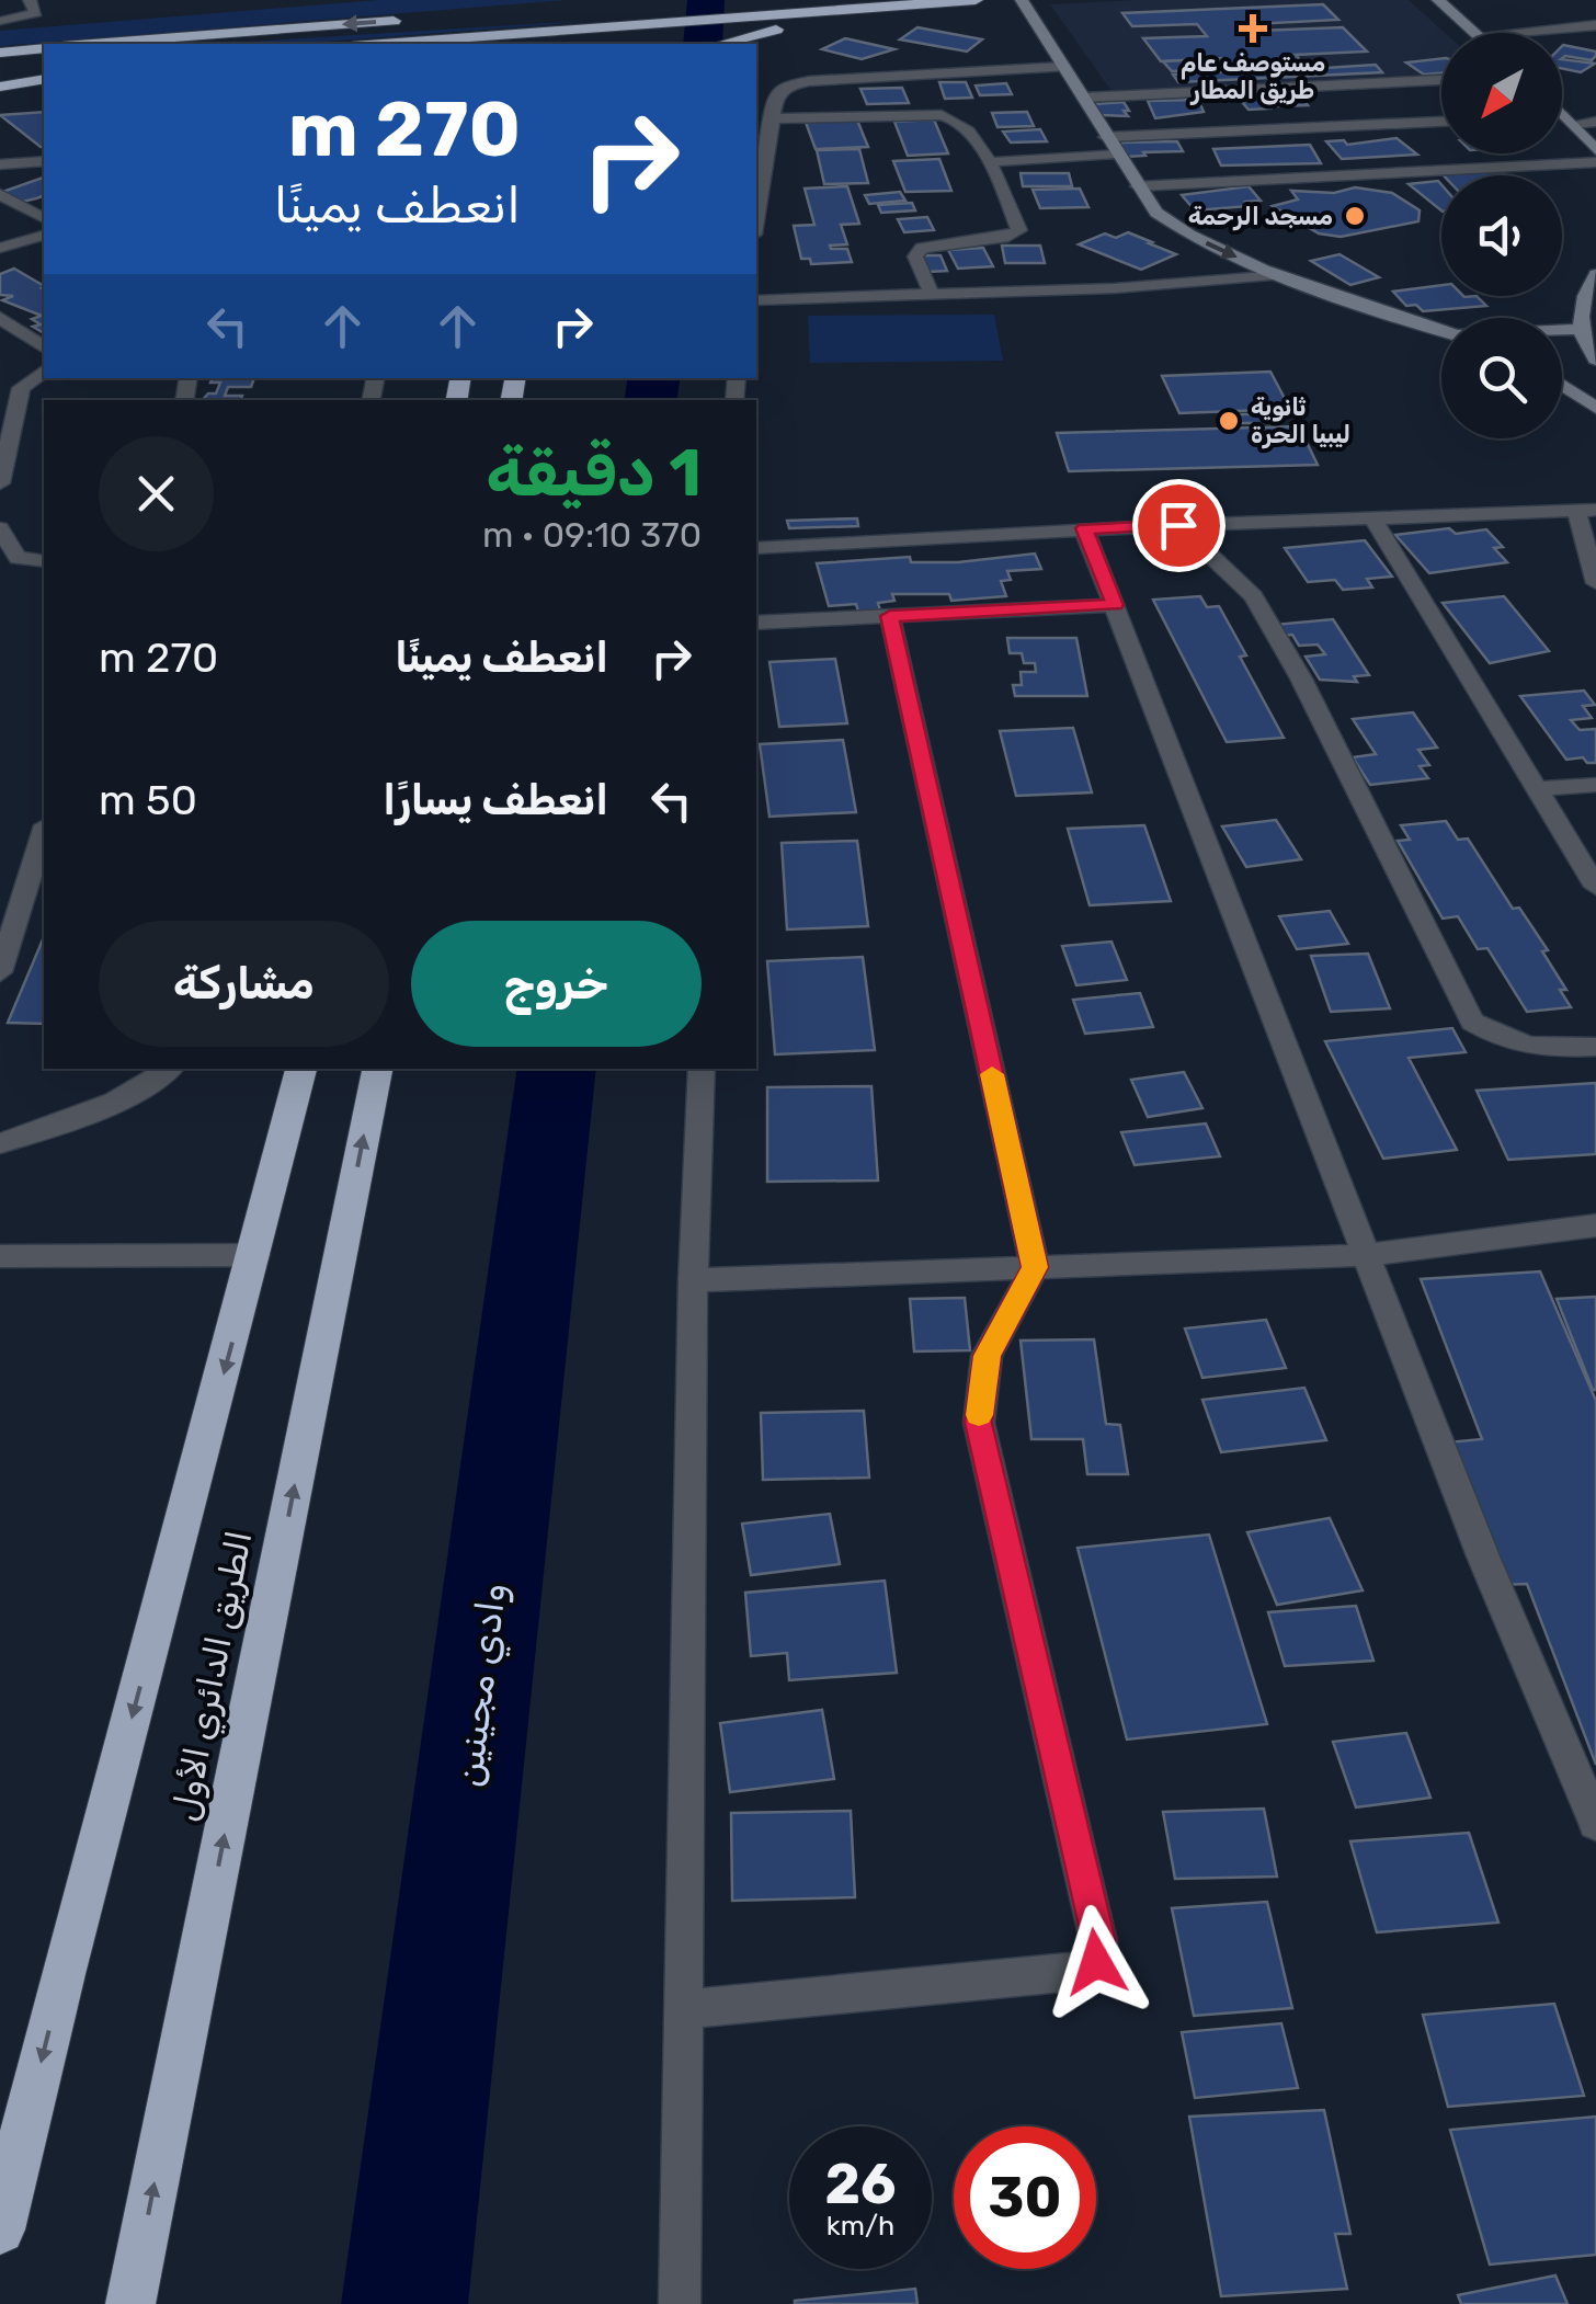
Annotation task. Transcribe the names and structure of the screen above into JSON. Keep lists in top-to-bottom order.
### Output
{
  "streets": {
    "highway": ["الطريق الدائري الأول"]
  },
  "water": ["وادي مجينين"],
  "places": {
    "health": ["مستوصف عام طريق المطار"],
    "other": ["مسجد الرحمة", "ثانوية ليبيا الحرة"]
  },
  "north": "bottom left",
  "page": {
    "turn": ["270 m", "انعطف يمينًا"],
    "heading": ["1 دقيقة", "370 m · 09:10"],
    "list": [
      {
        "name": "انعطف يمينًا",
        "value": "270 m"
      },
      {
        "name": "انعطف يسارًا",
        "value": "50 m"
      }
    ],
    "buttons": ["خروج", "مشاركة"],
    "speed": "26 km/h",
    "limit": "30"
  }
}
